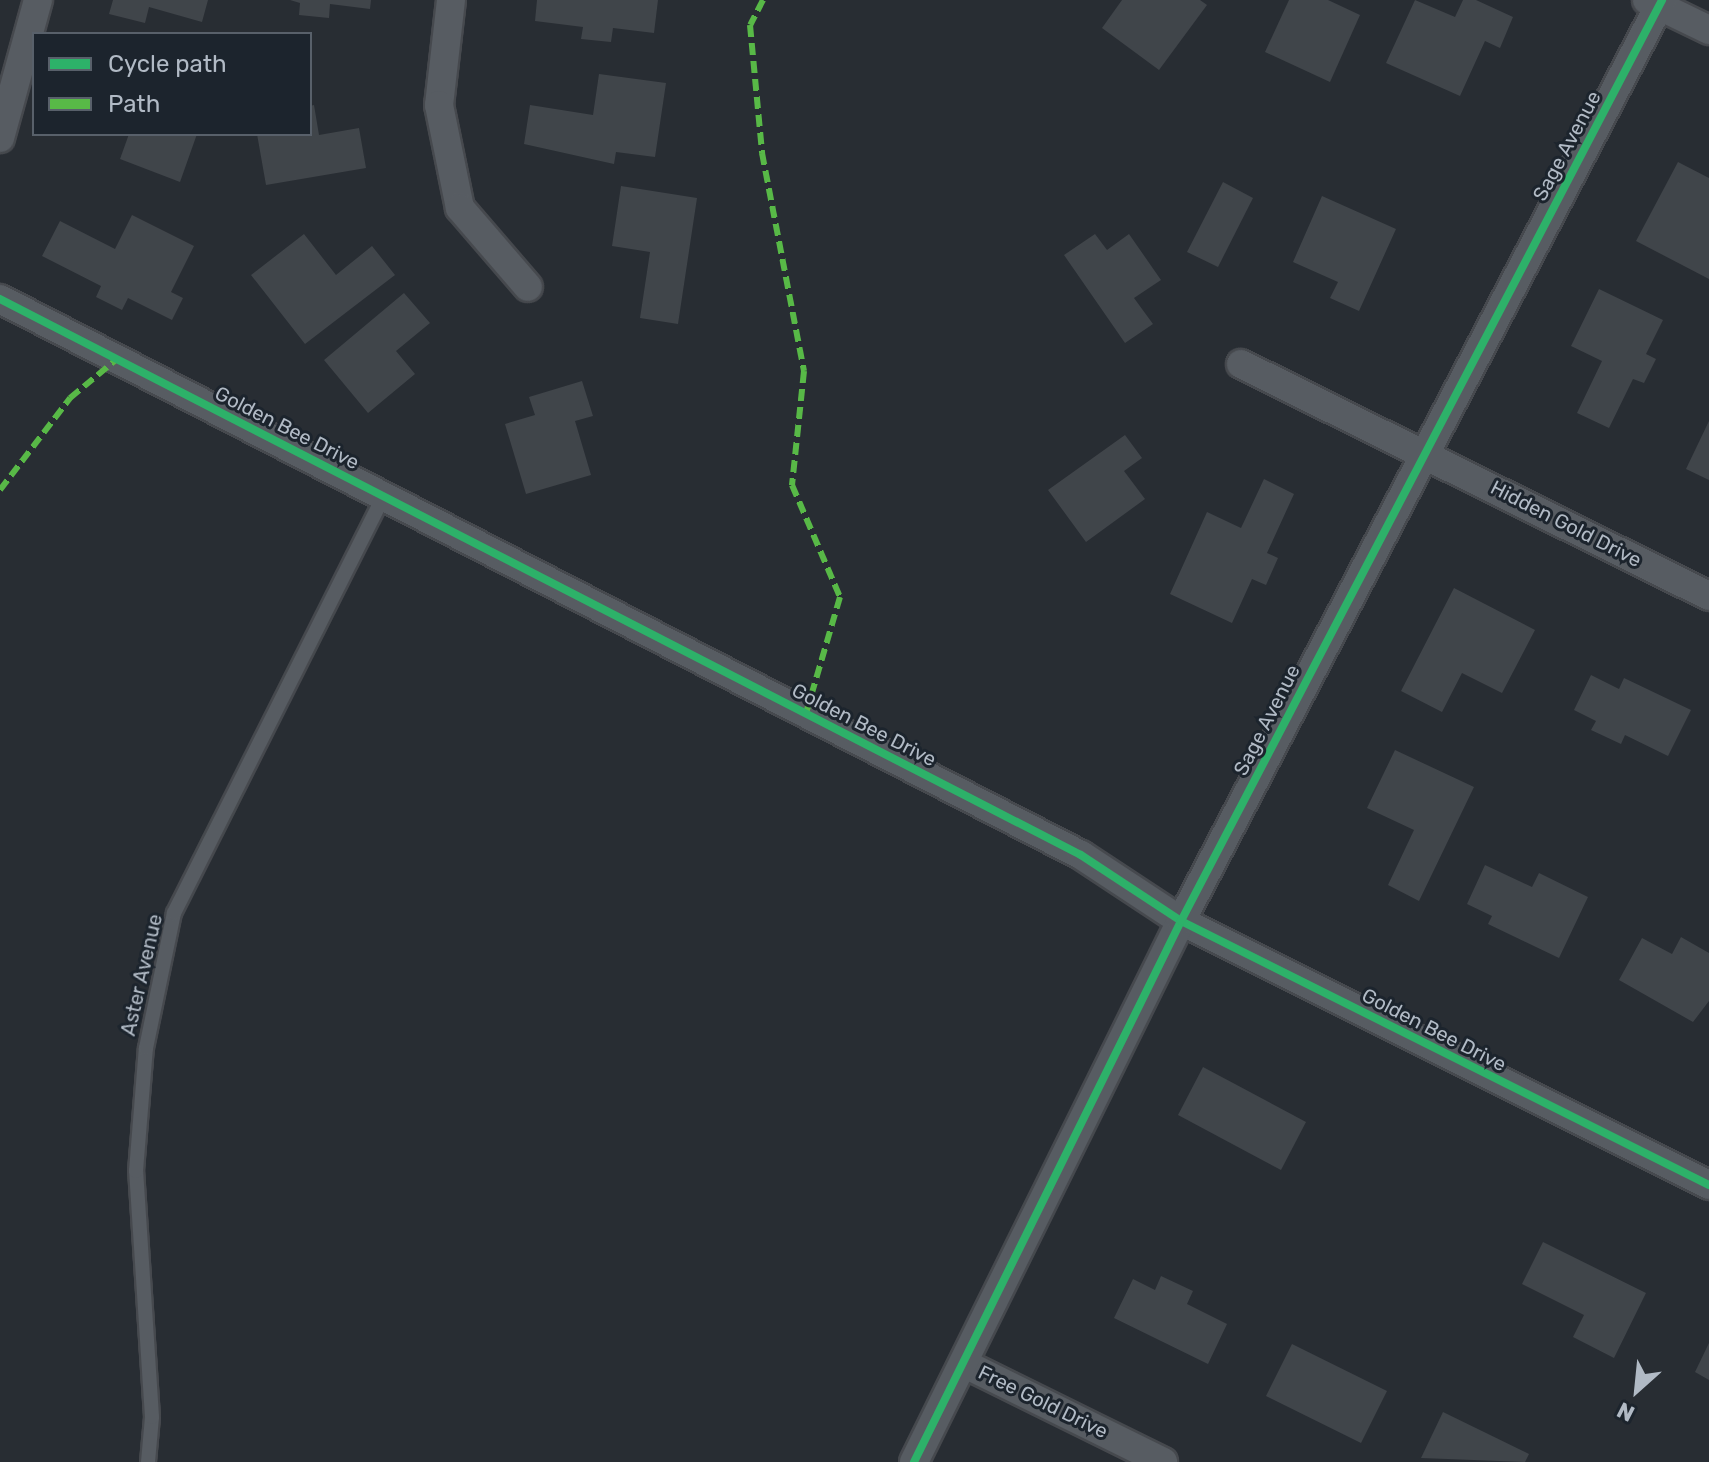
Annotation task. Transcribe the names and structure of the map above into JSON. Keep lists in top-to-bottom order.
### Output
{
  "streets": {
    "street": [
      "Sage Avenue",
      "Golden Bee Drive",
      "Hidden Gold Drive",
      "Free Gold Drive"
    ],
    "lane": ["Aster Avenue"]
  },
  "crossings": [
    ["Sage Avenue", "Golden Bee Drive"],
    ["Sage Avenue", "Hidden Gold Drive"],
    ["Sage Avenue", "Free Gold Drive"],
    ["Golden Bee Drive", "Aster Avenue"]
  ],
  "legend": ["Cycle path", "Path"],
  "north": "bottom left"
}
